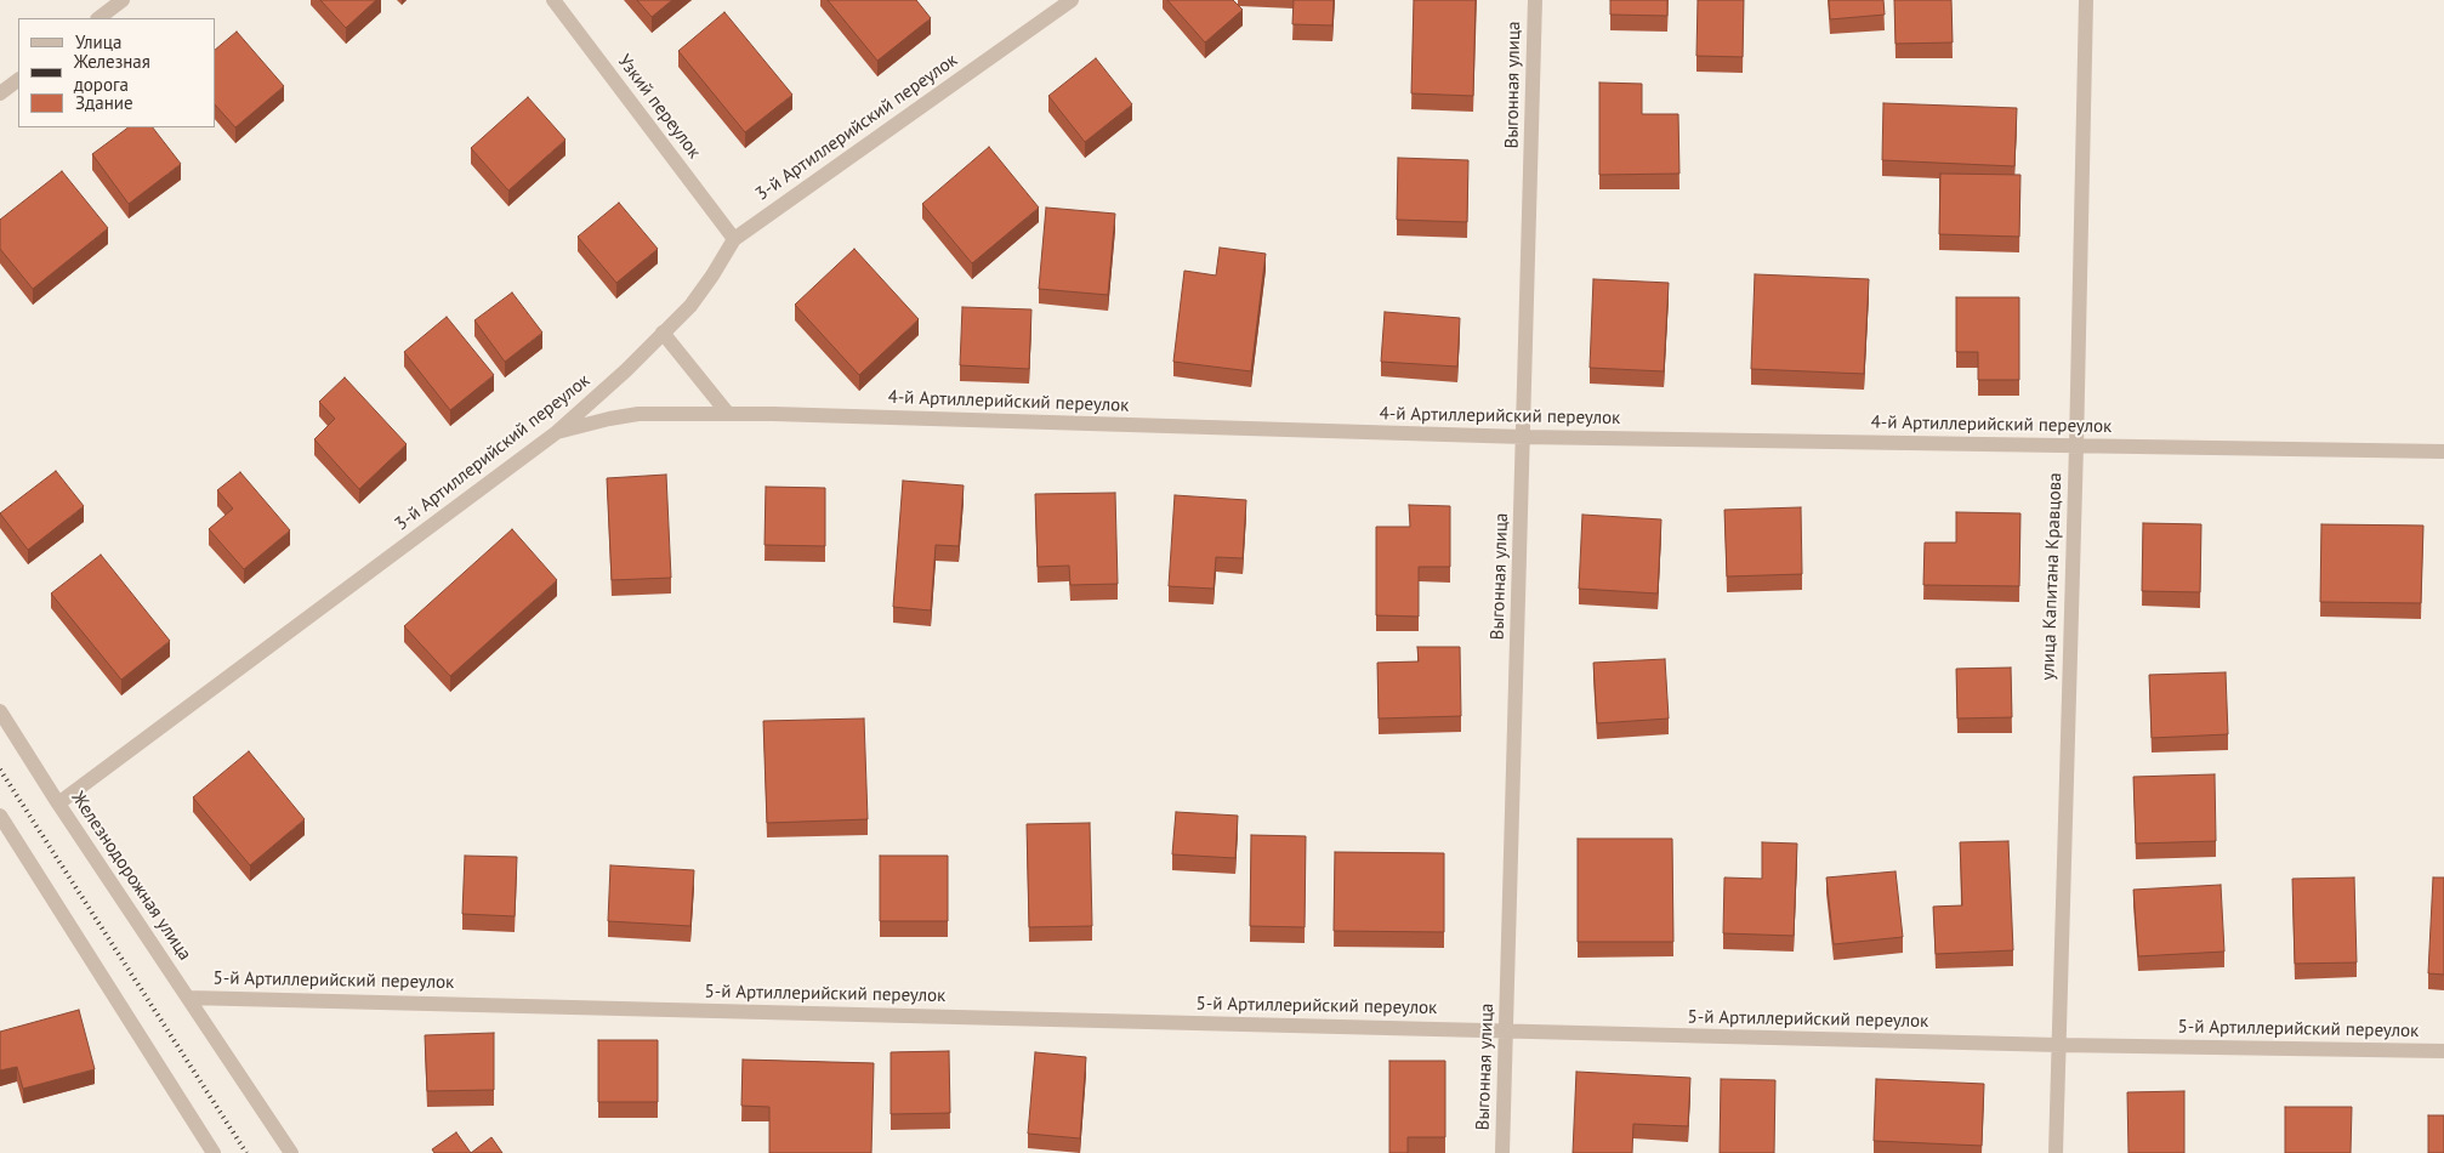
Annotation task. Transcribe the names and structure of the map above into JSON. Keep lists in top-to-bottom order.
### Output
{
  "streets": {
    "street": [
      "Выгонная улица",
      "Узкий переулок",
      "3-й Артиллерийский переулок",
      "4-й Артиллерийский переулок",
      "улица Капитана Кравцова",
      "Железнодорожная улица",
      "5-й Артиллерийский переулок"
    ]
  },
  "crossings": [
    ["Выгонная улица", "4-й Артиллерийский переулок"],
    ["Выгонная улица", "5-й Артиллерийский переулок"],
    ["Узкий переулок", "3-й Артиллерийский переулок"],
    ["3-й Артиллерийский переулок", "4-й Артиллерийский переулок"],
    ["3-й Артиллерийский переулок", "Железнодорожная улица"],
    ["4-й Артиллерийский переулок", "улица Капитана Кравцова"],
    ["улица Капитана Кравцова", "5-й Артиллерийский переулок"],
    ["Железнодорожная улица", "5-й Артиллерийский переулок"]
  ],
  "legend": ["Улица", "Железная дорога", "Здание"]
}
